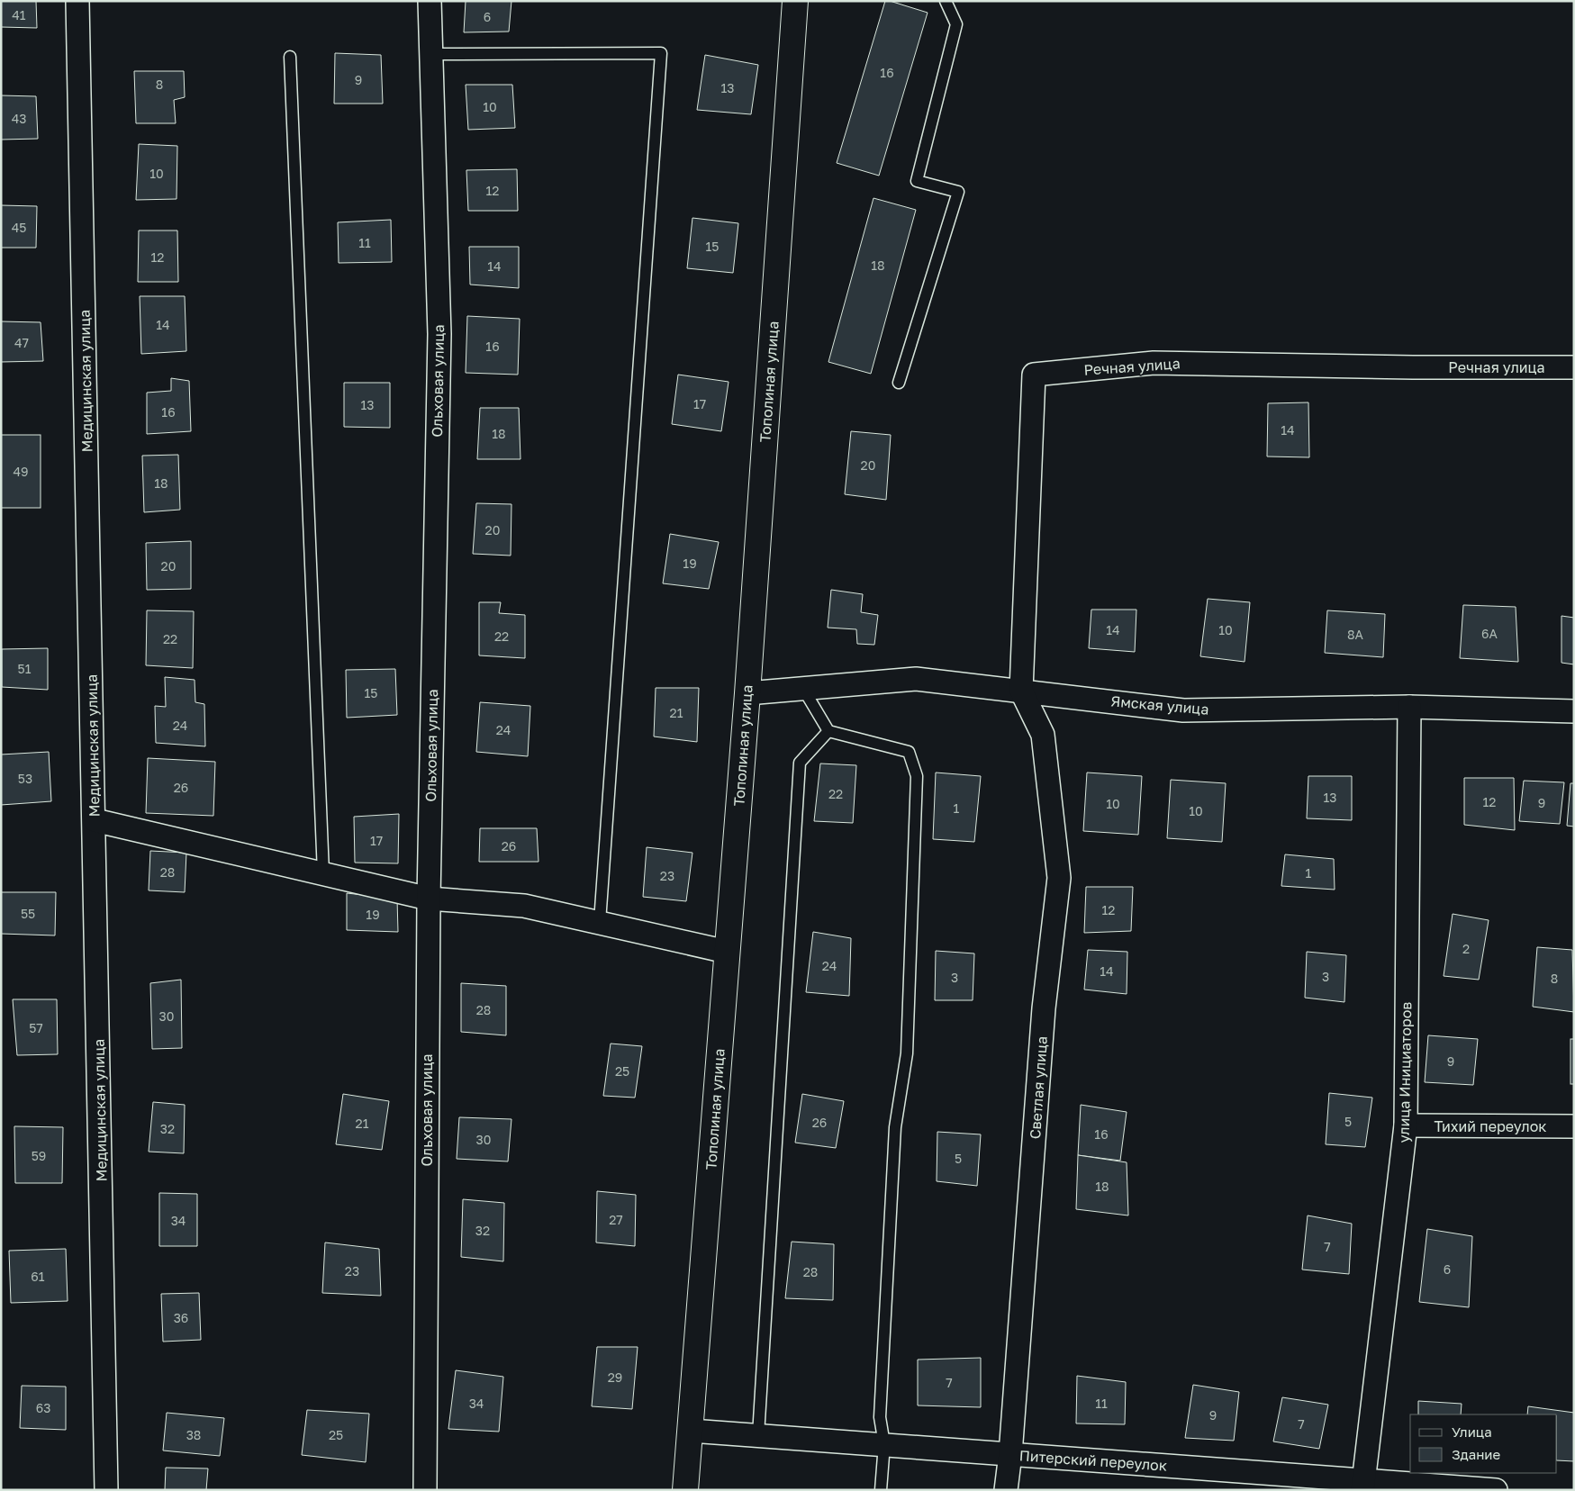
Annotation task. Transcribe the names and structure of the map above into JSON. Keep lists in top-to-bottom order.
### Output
{
  "streets": {
    "street": [
      "Речная улица",
      "Медицинская улица",
      "Ольховая улица",
      "Тополиная улица",
      "Ямская улица",
      "улица Инициаторов",
      "Светлая улица",
      "Тихий переулок",
      "Питерский переулок"
    ]
  },
  "crossings": [
    ["Речная улица", "Ямская улица"],
    ["Речная улица", "Светлая улица"],
    ["Тополиная улица", "Ямская улица"],
    ["Тополиная улица", "Питерский переулок"],
    ["Ямская улица", "улица Инициаторов"],
    ["Ямская улица", "Светлая улица"],
    ["улица Инициаторов", "Тихий переулок"],
    ["улица Инициаторов", "Питерский переулок"],
    ["Светлая улица", "Питерский переулок"]
  ],
  "house_numbers": [
    "41",
    "6",
    "16",
    "9",
    "8",
    "13",
    "10",
    "43",
    "10",
    "12",
    "45",
    "11",
    "15",
    "12",
    "18",
    "14",
    "14",
    "47",
    "16",
    "17",
    "13",
    "16",
    "14",
    "18",
    "20",
    "49",
    "18",
    "20",
    "19",
    "20",
    "14",
    "10",
    "6А",
    "8А",
    "22",
    "22",
    "51",
    "15",
    "21",
    "24",
    "24",
    "53",
    "26",
    "22",
    "13",
    "12",
    "9",
    "10",
    "1",
    "10",
    "17",
    "26",
    "28",
    "1",
    "23",
    "12",
    "55",
    "19",
    "2",
    "24",
    "14",
    "3",
    "3",
    "8",
    "28",
    "30",
    "57",
    "9",
    "25",
    "5",
    "26",
    "21",
    "32",
    "16",
    "30",
    "59",
    "5",
    "18",
    "27",
    "34",
    "32",
    "7",
    "6",
    "23",
    "28",
    "61",
    "36",
    "29",
    "7",
    "34",
    "11",
    "63",
    "9",
    "7",
    "38",
    "25"
  ],
  "legend": ["Улица", "Здание"]
}
